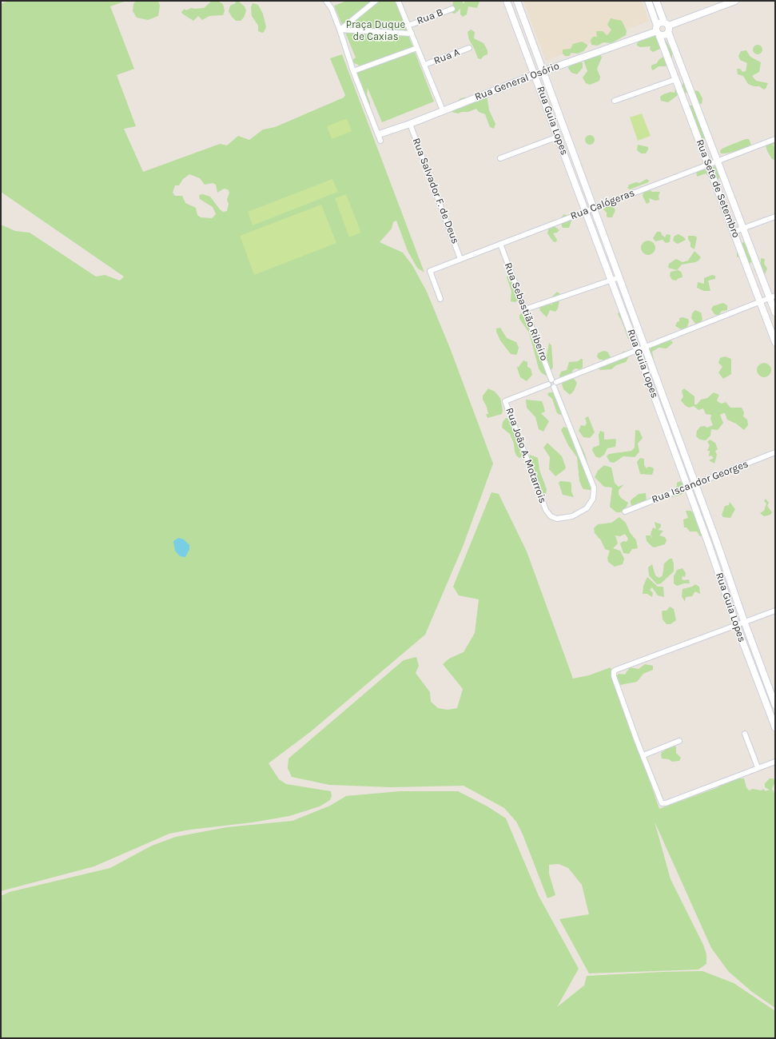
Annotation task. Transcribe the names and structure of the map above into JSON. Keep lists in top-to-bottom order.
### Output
{
  "streets": {
    "main road": ["Rua General Osório", "Rua Guia Lopes", "Rua Sete de Setembro"],
    "street": [
      "Rua B",
      "Rua A",
      "Rua Salvador F. de Deus",
      "Rua Calógeras",
      "Rua Sebastião Ribeiro",
      "Rua João A. Motarrois",
      "Rua Iscandor Georges"
    ]
  },
  "crossings": [
    ["Rua General Osório", "Rua Guia Lopes"],
    ["Rua General Osório", "Rua Sete de Setembro"],
    ["Rua General Osório", "Rua Salvador F. de Deus"],
    ["Rua Guia Lopes", "Rua Calógeras"],
    ["Rua Guia Lopes", "Rua Iscandor Georges"],
    ["Rua Sete de Setembro", "Rua Calógeras"],
    ["Rua Salvador F. de Deus", "Rua Calógeras"],
    ["Rua Calógeras", "Rua Sebastião Ribeiro"]
  ],
  "parks": ["Praça Duque de Caxias"]
}
